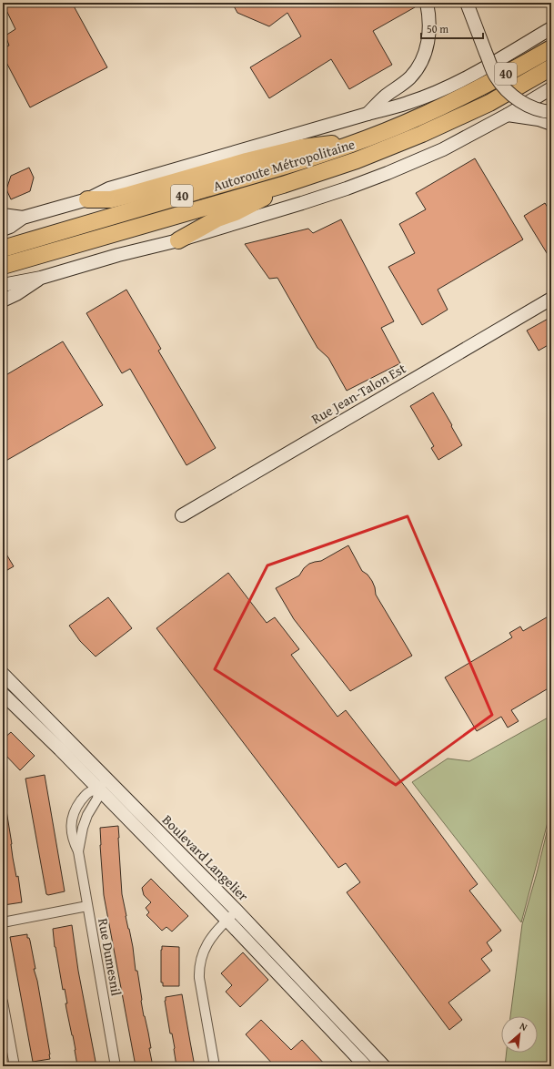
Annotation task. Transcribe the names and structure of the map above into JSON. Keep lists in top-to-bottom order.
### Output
{
  "streets": {
    "highway": ["40", "Autoroute Métropolitaine"],
    "main road": ["Rue Jean-Talon Est", "Boulevard Langelier"],
    "street": ["Rue Dumesnil"]
  },
  "crossings": [
    ["Boulevard Langelier", "Rue Dumesnil"]
  ],
  "scale_bar": "50 m",
  "north": "top right"
}
